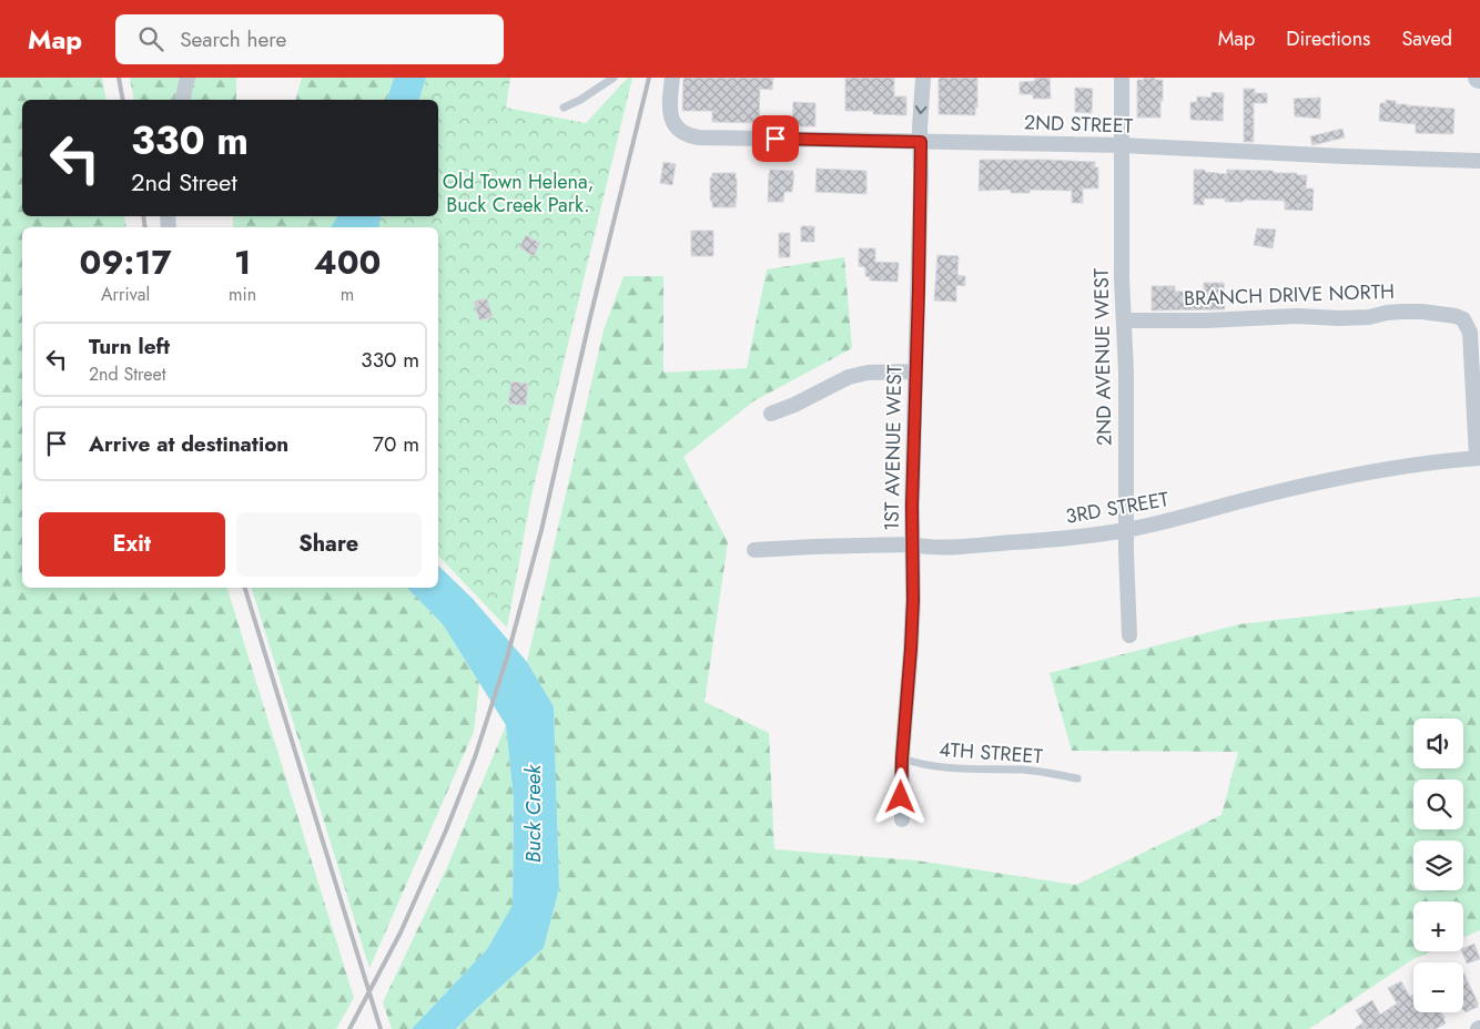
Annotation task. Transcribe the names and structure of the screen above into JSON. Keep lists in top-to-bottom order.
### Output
{
  "streets": {
    "street": [
      "2ND STREET",
      "BRANCH DRIVE NORTH",
      "2ND AVENUE WEST",
      "1ST AVENUE WEST",
      "3RD STREET"
    ],
    "lane": ["4TH STREET"]
  },
  "crossings": [
    ["2ND STREET", "2ND AVENUE WEST"],
    ["2ND STREET", "1ST AVENUE WEST"],
    ["BRANCH DRIVE NORTH", "2ND AVENUE WEST"],
    ["BRANCH DRIVE NORTH", "3RD STREET"],
    ["2ND AVENUE WEST", "3RD STREET"],
    ["1ST AVENUE WEST", "3RD STREET"],
    ["1ST AVENUE WEST", "4TH STREET"]
  ],
  "water": ["Buck Creek"],
  "parks": ["Old Town Helena, Buck Creek Park."],
  "page": {
    "header": "Map",
    "search": "Search here",
    "nav": ["Map", "Directions", "Saved"],
    "turn": ["330 m", "2nd Street"],
    "eta": [
      "09:17",
      "Arrival",
      "1",
      "min",
      "400",
      "m"
    ],
    "list": [
      {
        "name": "Turn left",
        "note": "2nd Street",
        "value": "330 m"
      },
      {
        "name": "Arrive at destination",
        "value": "70 m"
      }
    ],
    "buttons": ["Exit", "Share"],
    "map_buttons": ["+", "−"]
  }
}
